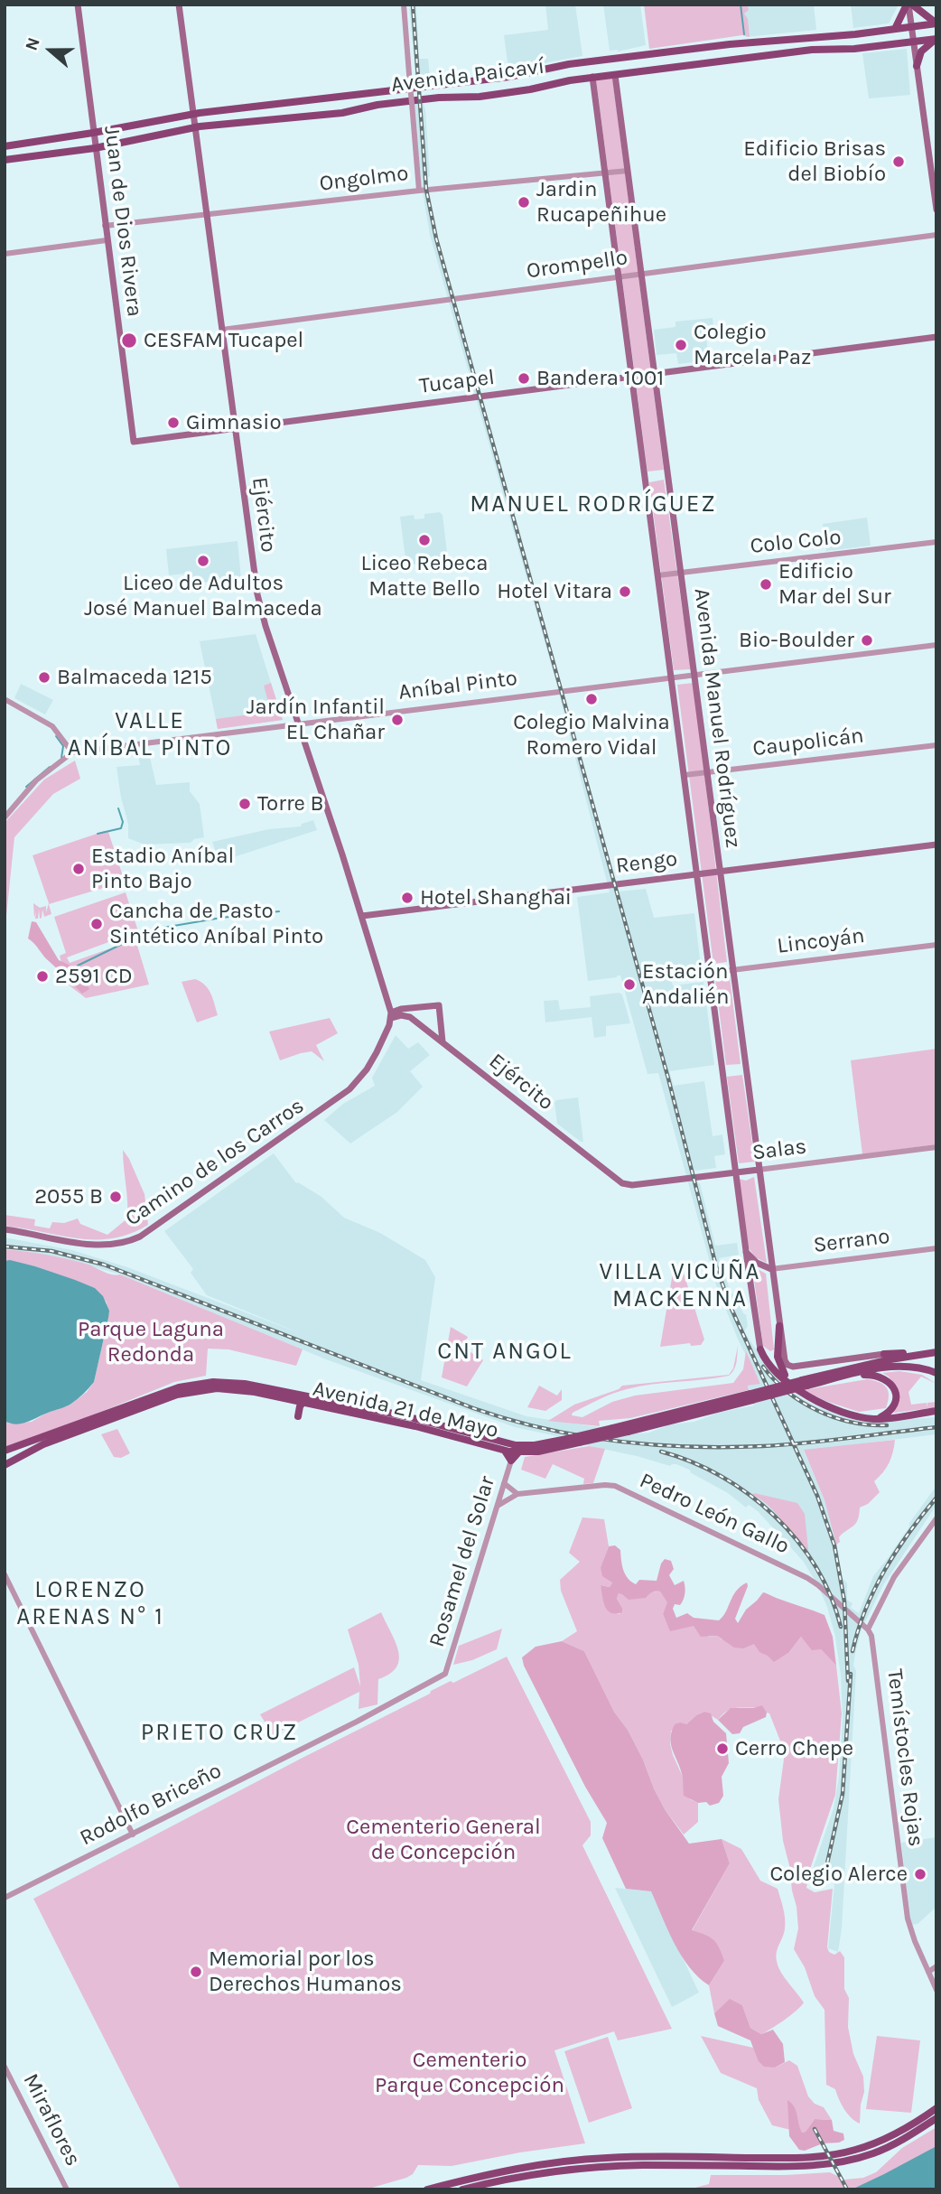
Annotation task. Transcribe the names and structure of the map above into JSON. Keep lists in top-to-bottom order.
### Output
{
  "streets": {
    "main road": [
      "Avenida Paicaví",
      "Juan de Dios Rivera",
      "Tucapel",
      "Ejército",
      "Avenida Manuel Rodríguez",
      "Rengo",
      "Salas",
      "Camino de los Carros",
      "Avenida 21 de Mayo"
    ],
    "street": [
      "Ongolmo",
      "Orompello",
      "Colo Colo",
      "Aníbal Pinto",
      "Caupolicán",
      "Lincoyán",
      "Serrano",
      "Pedro León Gallo",
      "Rosamel del Solar",
      "Temístocles Rojas",
      "Rodolfo Briceño",
      "Miraflores"
    ]
  },
  "crossings": [
    ["Avenida Paicaví", "Juan de Dios Rivera"],
    ["Avenida Paicaví", "Ejército"],
    ["Avenida Paicaví", "Avenida Manuel Rodríguez"],
    ["Ongolmo", "Juan de Dios Rivera"],
    ["Ongolmo", "Ejército"],
    ["Ongolmo", "Avenida Manuel Rodríguez"],
    ["Juan de Dios Rivera", "Tucapel"],
    ["Orompello", "Ejército"],
    ["Orompello", "Avenida Manuel Rodríguez"],
    ["Tucapel", "Ejército"],
    ["Tucapel", "Avenida Manuel Rodríguez"],
    ["Ejército", "Aníbal Pinto"],
    ["Ejército", "Rengo"],
    ["Ejército", "Salas"],
    ["Ejército", "Camino de los Carros"],
    ["Colo Colo", "Avenida Manuel Rodríguez"],
    ["Aníbal Pinto", "Avenida Manuel Rodríguez"],
    ["Avenida Manuel Rodríguez", "Caupolicán"],
    ["Avenida Manuel Rodríguez", "Rengo"],
    ["Avenida Manuel Rodríguez", "Lincoyán"],
    ["Avenida Manuel Rodríguez", "Salas"],
    ["Avenida Manuel Rodríguez", "Serrano"],
    ["Pedro León Gallo", "Rosamel del Solar"],
    ["Pedro León Gallo", "Temístocles Rojas"],
    ["Rosamel del Solar", "Rodolfo Briceño"]
  ],
  "districts": [
    "MANUEL RODRÍGUEZ",
    "VALLE ANÍBAL PINTO",
    "VILLA VICUÑA MACKENNA",
    "CNT ANGOL",
    "LORENZO ARENAS N° 1",
    "PRIETO CRUZ"
  ],
  "parks": ["Parque Laguna Redonda", "Cementerio General de Concepción", "Cementerio Parque Concepción"],
  "places": [
    "Edificio Brisas del Biobío",
    "Jardin Rucapeñihue",
    "CESFAM Tucapel",
    "Colegio Marcela Paz",
    "Bandera 1001",
    "Gimnasio",
    "Liceo Rebeca Matte Bello",
    "Liceo de Adultos José Manuel Balmaceda",
    "Edificio Mar del Sur",
    "Hotel Vitara",
    "Bio-Boulder",
    "Balmaceda 1215",
    "Colegio Malvina Romero Vidal",
    "Jardín Infantil EL Chañar",
    "Torre B",
    "Estadio Aníbal Pinto Bajo",
    "Hotel Shanghai",
    "Cancha de Pasto Sintético Aníbal Pinto",
    "2591 CD",
    "Estación Andalién",
    "2055 B",
    "Cerro Chepe",
    "Colegio Alerce",
    "Memorial por los Derechos Humanos"
  ],
  "north": "left"
}
